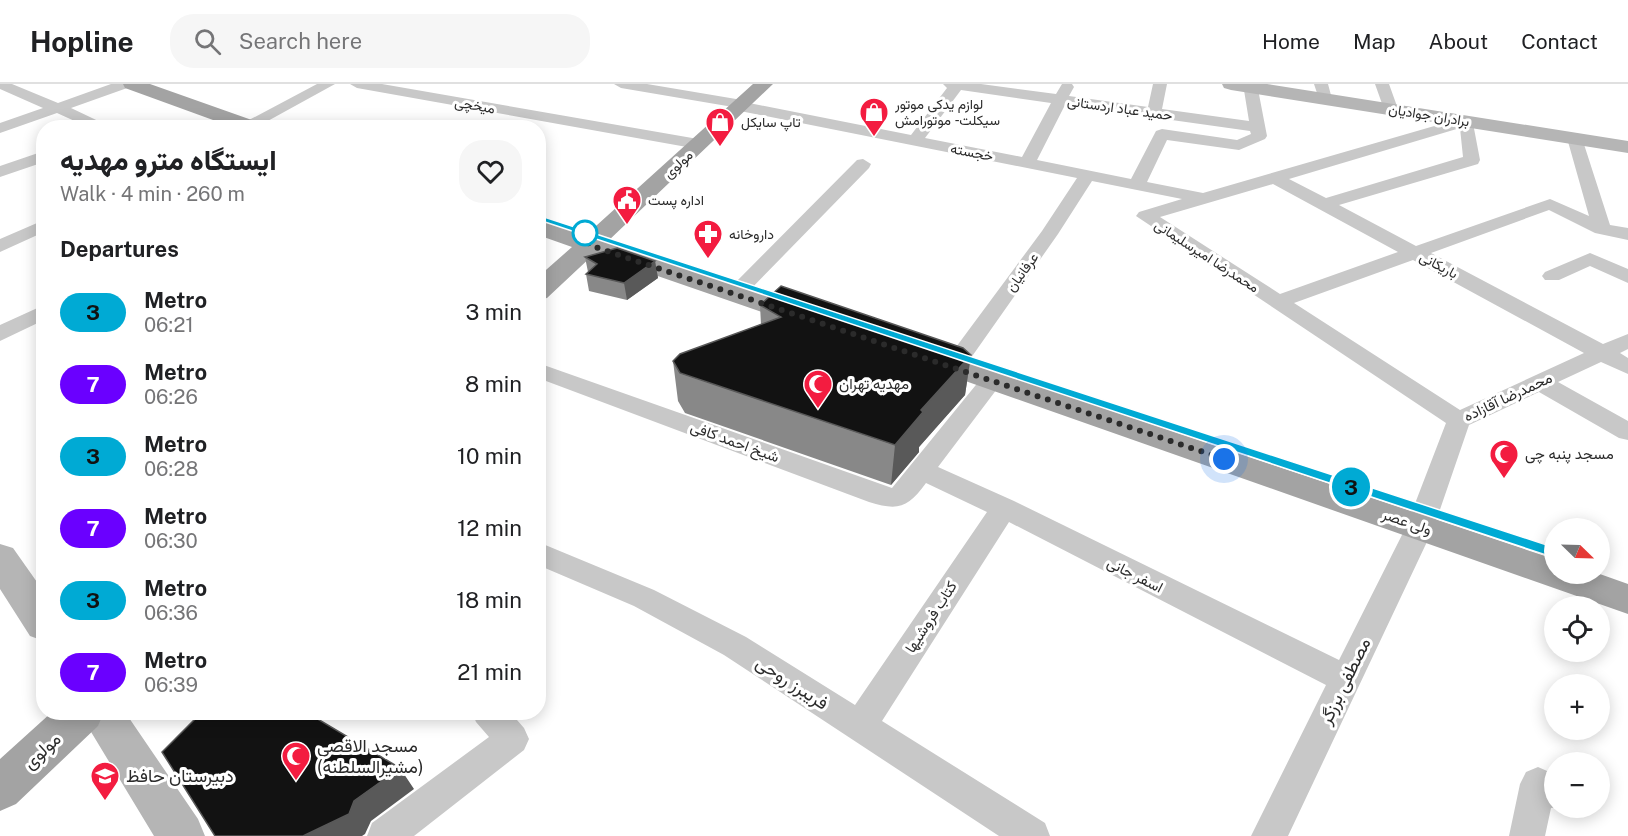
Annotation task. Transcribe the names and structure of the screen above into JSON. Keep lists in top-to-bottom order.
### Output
{
  "streets": {
    "main road": ["مولوی", "ولی عصر"],
    "street": [
      "میخچی",
      "حمید عباد اردستانی",
      "برادران جوادیان",
      "خجسته",
      "محمدرضا امیرسلیمانی",
      "باریکانی",
      "عرفانیان",
      "محمدرضا آقازاده",
      "شیخ احمد کافی",
      "اسفر جانی",
      "کتاب فروشیها",
      "مصطفی برزگر",
      "فریبرز روحی"
    ]
  },
  "crossings": [
    ["میخچی", "مولوی"],
    ["برادران جوادیان", "محمدرضا امیرسلیمانی"],
    ["خجسته", "مولوی"],
    ["خجسته", "محمدرضا امیرسلیمانی"],
    ["خجسته", "عرفانیان"],
    ["محمدرضا امیرسلیمانی", "باریکانی"],
    ["محمدرضا امیرسلیمانی", "محمدرضا آقازاده"],
    ["باریکانی", "محمدرضا آقازاده"],
    ["عرفانیان", "ولی عصر"],
    ["محمدرضا آقازاده", "ولی عصر"],
    ["محمدرضا آقازاده", "مصطفی برزگر"],
    ["شیخ احمد کافی", "اسفر جانی"],
    ["ولی عصر", "مصطفی برزگر"],
    ["اسفر جانی", "کتاب فروشیها"],
    ["اسفر جانی", "مصطفی برزگر"],
    ["کتاب فروشیها", "فریبرز روحی"]
  ],
  "places": {
    "shop": ["لوازم یدکی موتور سیکلت - موتورامش", "تاپ سایکل"],
    "public building": ["اداره پست"],
    "pharmacy": ["داروخانه"],
    "mosque": ["مهدیه تهران", "مسجد پنبه چی", "مسجد الاقصی (مشیرالسلطنه)"],
    "school or university": ["دبیرستان حافظ"]
  },
  "lines": ["metro line 3"],
  "north": "bottom right",
  "page": {
    "header": "Hopline",
    "search": "Search here",
    "nav": [
      "Home",
      "Map",
      "About",
      "Contact"
    ],
    "on_map": "3",
    "heading": [
      ["ایستگاه مترو مهدیه", "Walk · 4 min · 260 m"],
      "Departures"
    ],
    "list": [
      {
        "mark": "3",
        "name": "Metro",
        "note": "06:21",
        "value": "3 min"
      },
      {
        "mark": "7",
        "name": "Metro",
        "note": "06:26",
        "value": "8 min"
      },
      {
        "mark": "3",
        "name": "Metro",
        "note": "06:28",
        "value": "10 min"
      },
      {
        "mark": "7",
        "name": "Metro",
        "note": "06:30",
        "value": "12 min"
      },
      {
        "mark": "3",
        "name": "Metro",
        "note": "06:36",
        "value": "18 min"
      },
      {
        "mark": "7",
        "name": "Metro",
        "note": "06:39",
        "value": "21 min"
      }
    ],
    "map_buttons": ["+", "−"]
  }
}
